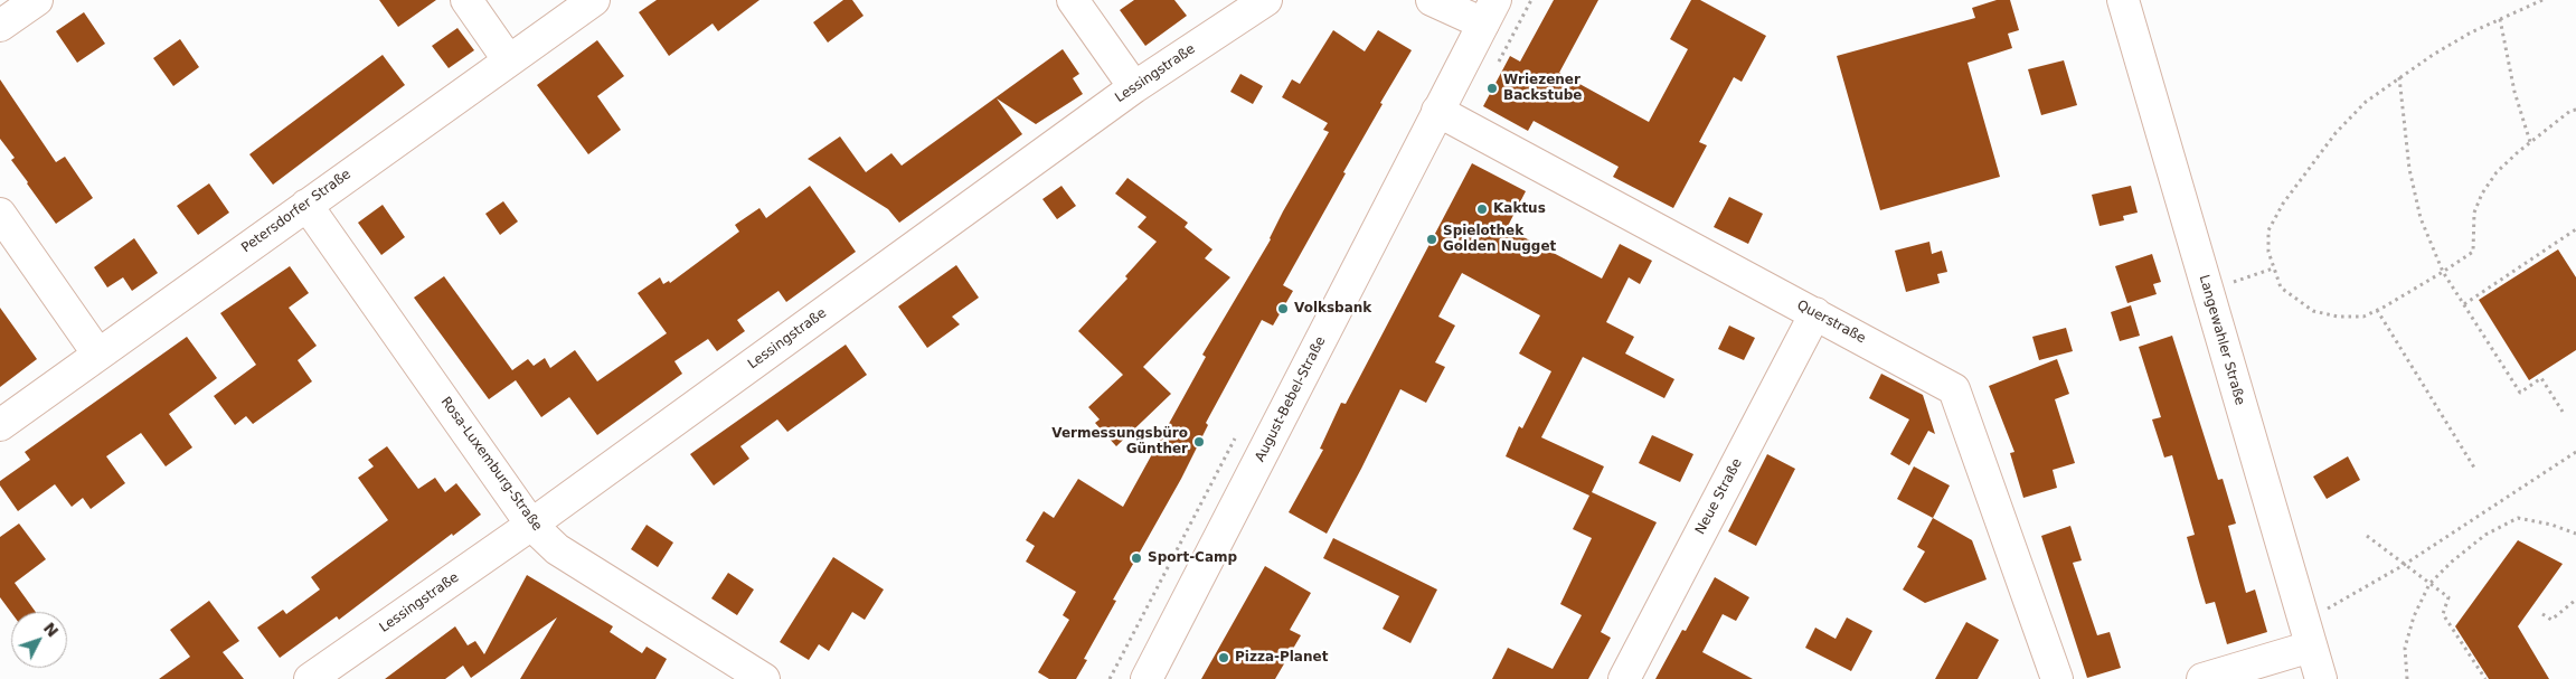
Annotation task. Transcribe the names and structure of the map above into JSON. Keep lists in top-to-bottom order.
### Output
{
  "streets": {
    "street": [
      "Lessingstraße",
      "Petersdorfer Straße",
      "Querstraße",
      "Langewahler Straße",
      "August-Bebel-Straße",
      "Rosa-Luxemburg-Straße",
      "Neue Straße"
    ]
  },
  "crossings": [
    ["Lessingstraße", "Rosa-Luxemburg-Straße"],
    ["Petersdorfer Straße", "Rosa-Luxemburg-Straße"],
    ["Querstraße", "August-Bebel-Straße"],
    ["Querstraße", "Neue Straße"]
  ],
  "places": [
    "Wriezener Backstube",
    "Kaktus",
    "Spielothek Golden Nugget",
    "Volksbank",
    "Vermessungsbüro Günther",
    "Sport-Camp",
    "Pizza-Planet"
  ],
  "north": "top right"
}
